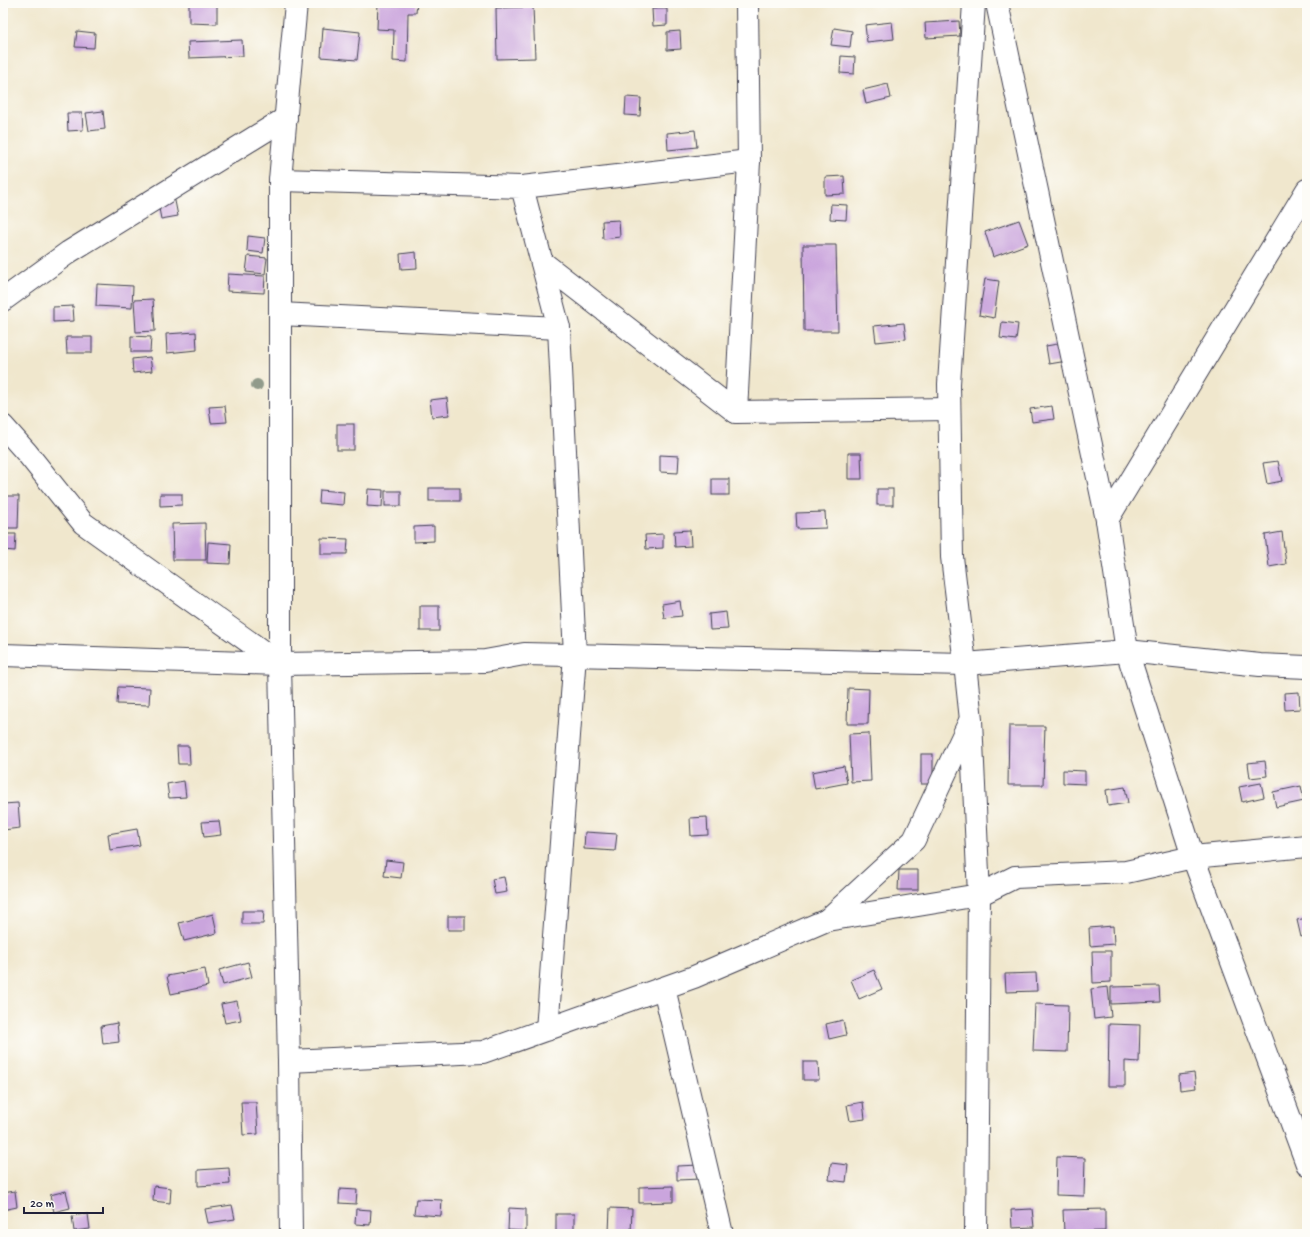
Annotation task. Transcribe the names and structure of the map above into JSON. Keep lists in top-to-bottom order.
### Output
{
  "scale_bar": "20 m"
}
